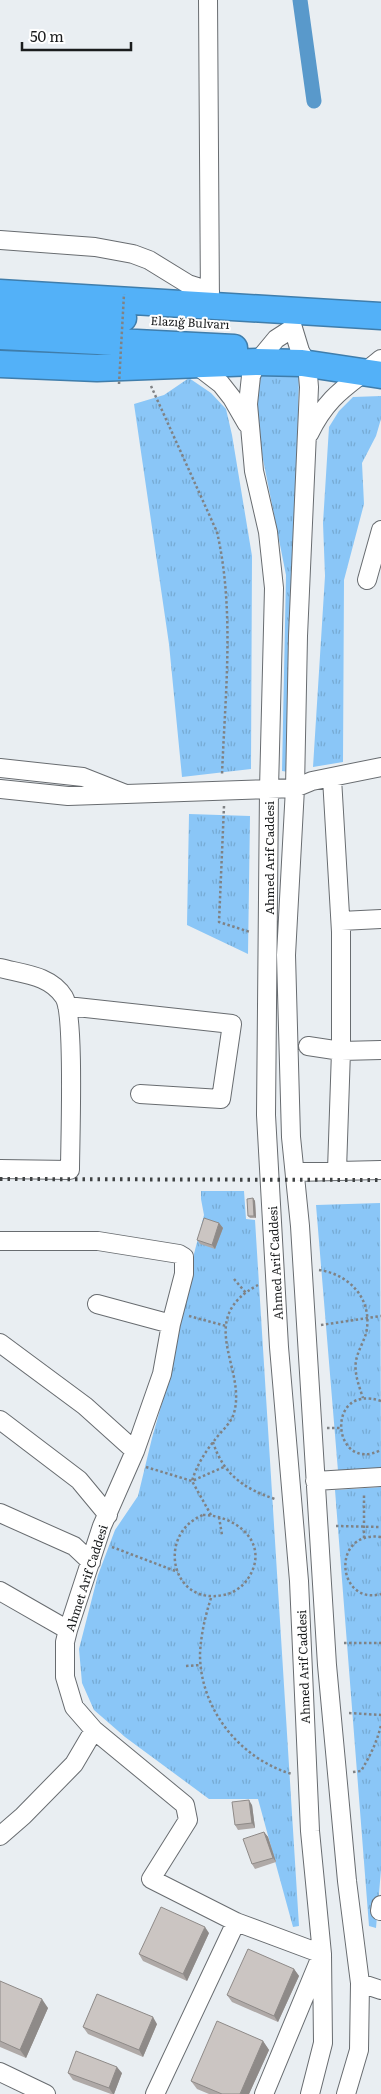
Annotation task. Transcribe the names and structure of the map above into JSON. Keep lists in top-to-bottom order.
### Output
{
  "streets": {
    "highway": ["Elazığ Bulvarı"],
    "street": ["Ahmed Arif Caddesi", "Ahmet Arif Caddesi"]
  },
  "crossings": [
    ["Elazığ Bulvarı", "Ahmed Arif Caddesi"],
    ["Ahmed Arif Caddesi", "Ahmet Arif Caddesi"]
  ],
  "scale_bar": "50 m"
}
